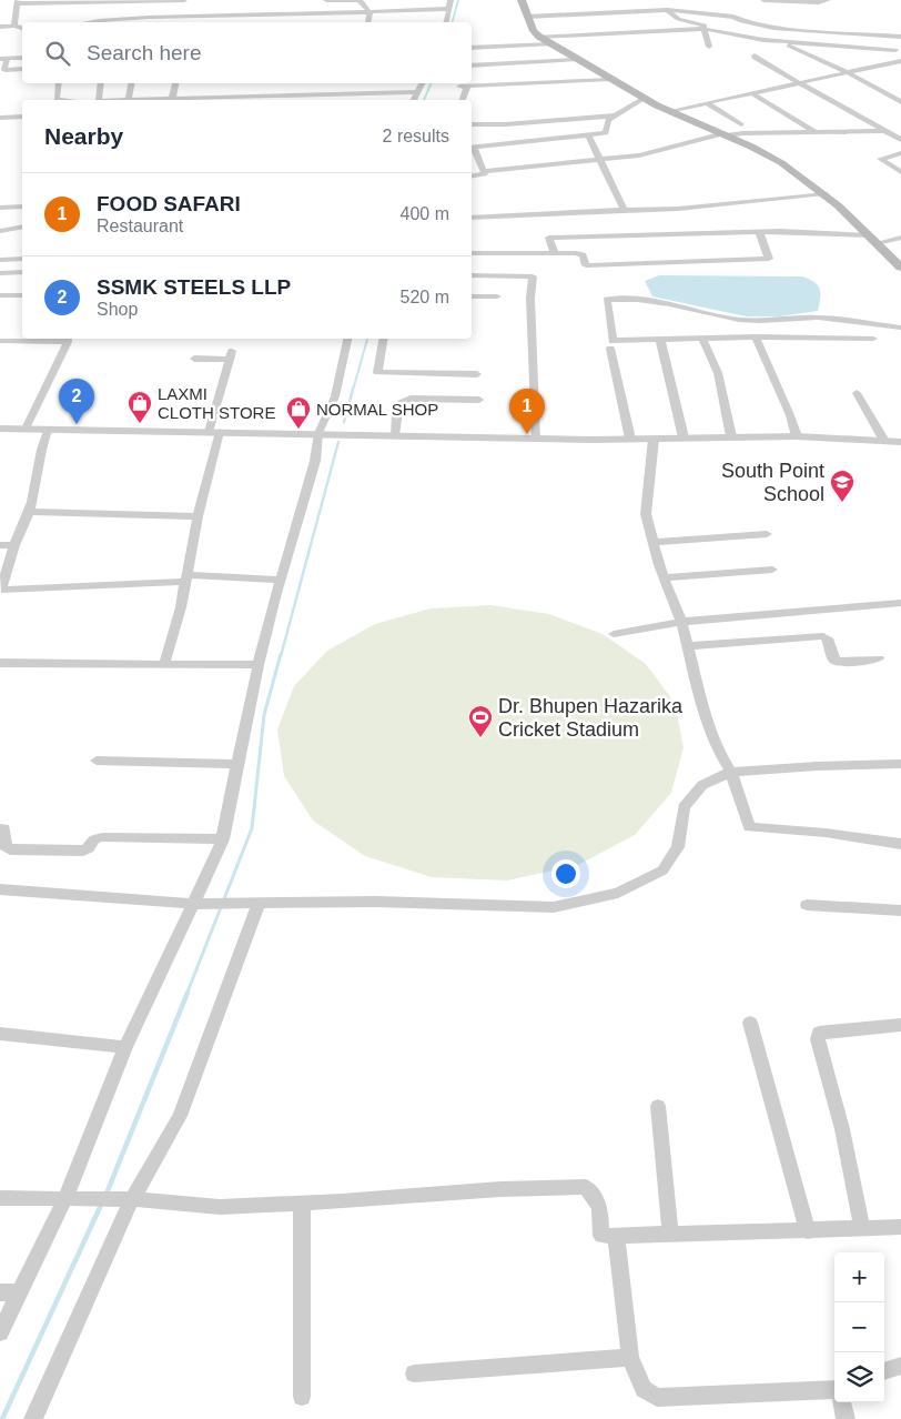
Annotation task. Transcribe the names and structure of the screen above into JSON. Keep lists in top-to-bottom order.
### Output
{
  "places": {
    "shop": ["LAXMI CLOTH STORE", "NORMAL SHOP"],
    "school or university": ["South Point School"],
    "sports": ["Dr. Bhupen Hazarika Cricket Stadium"]
  },
  "page": {
    "search": "Search here",
    "heading": ["Nearby", "2 results"],
    "list": [
      {
        "mark": "1",
        "name": "FOOD SAFARI",
        "note": "Restaurant",
        "value": "400 m"
      },
      {
        "mark": "2",
        "name": "SSMK STEELS LLP",
        "note": "Shop",
        "value": "520 m"
      }
    ],
    "pins": ["2", "1"],
    "map_buttons": ["+", "−"]
  }
}
